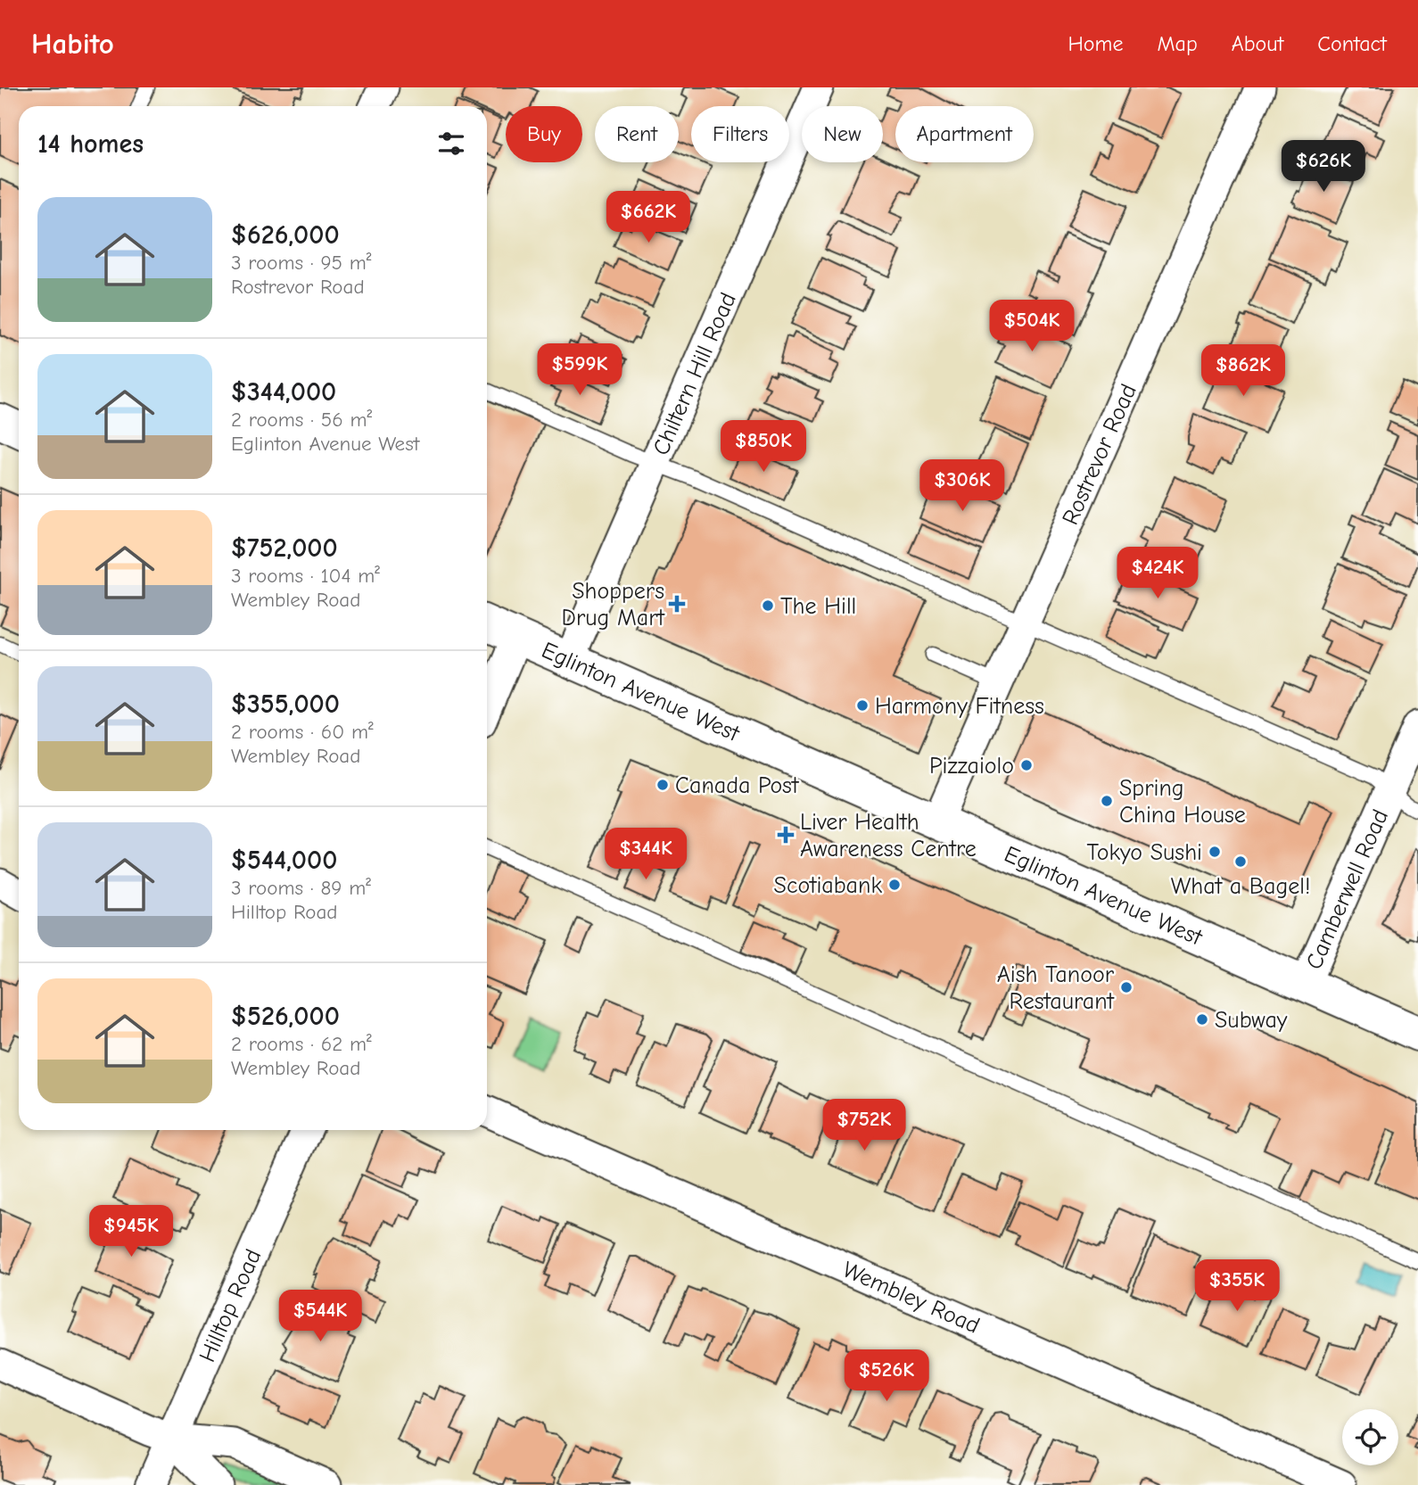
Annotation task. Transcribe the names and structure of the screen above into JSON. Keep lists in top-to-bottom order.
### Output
{
  "streets": {
    "main road": ["Eglinton Avenue West"],
    "street": [
      "Chiltern Hill Road",
      "Rostrevor Road",
      "Camberwell Road",
      "Wembley Road",
      "Hilltop Road"
    ]
  },
  "crossings": [
    ["Chiltern Hill Road", "Eglinton Avenue West"],
    ["Rostrevor Road", "Eglinton Avenue West"],
    ["Eglinton Avenue West", "Camberwell Road"]
  ],
  "places": {
    "health": ["Shoppers Drug Mart", "Liver Health Awareness Centre"],
    "other": [
      "The Hill",
      "Harmony Fitness",
      "Pizzaiolo",
      "Canada Post",
      "Spring China House",
      "Tokyo Sushi",
      "What a Bagel!",
      "Scotiabank",
      "Aish Tanoor Restaurant",
      "Subway"
    ]
  },
  "page": {
    "header": "Habito",
    "nav": [
      "Home",
      "Map",
      "About",
      "Contact"
    ],
    "chip": [
      "Buy",
      "Rent",
      "Filters",
      "New",
      "Apartment"
    ],
    "heading": "14 homes",
    "price": [
      "$626K",
      "$662K",
      "$504K",
      "$599K",
      "$862K",
      "$850K",
      "$306K",
      "$424K",
      "$344K",
      "$752K",
      "$945K",
      "$355K",
      "$544K",
      "$526K"
    ],
    "list": [
      {
        "name": "$626,000",
        "note": "3 rooms · 95 m² · Rostrevor Road"
      },
      {
        "name": "$344,000",
        "note": "2 rooms · 56 m² · Eglinton Avenue West"
      },
      {
        "name": "$752,000",
        "note": "3 rooms · 104 m² · Wembley Road"
      },
      {
        "name": "$355,000",
        "note": "2 rooms · 60 m² · Wembley Road"
      },
      {
        "name": "$544,000",
        "note": "3 rooms · 89 m² · Hilltop Road"
      },
      {
        "name": "$526,000",
        "note": "2 rooms · 62 m² · Wembley Road"
      }
    ]
  }
}
